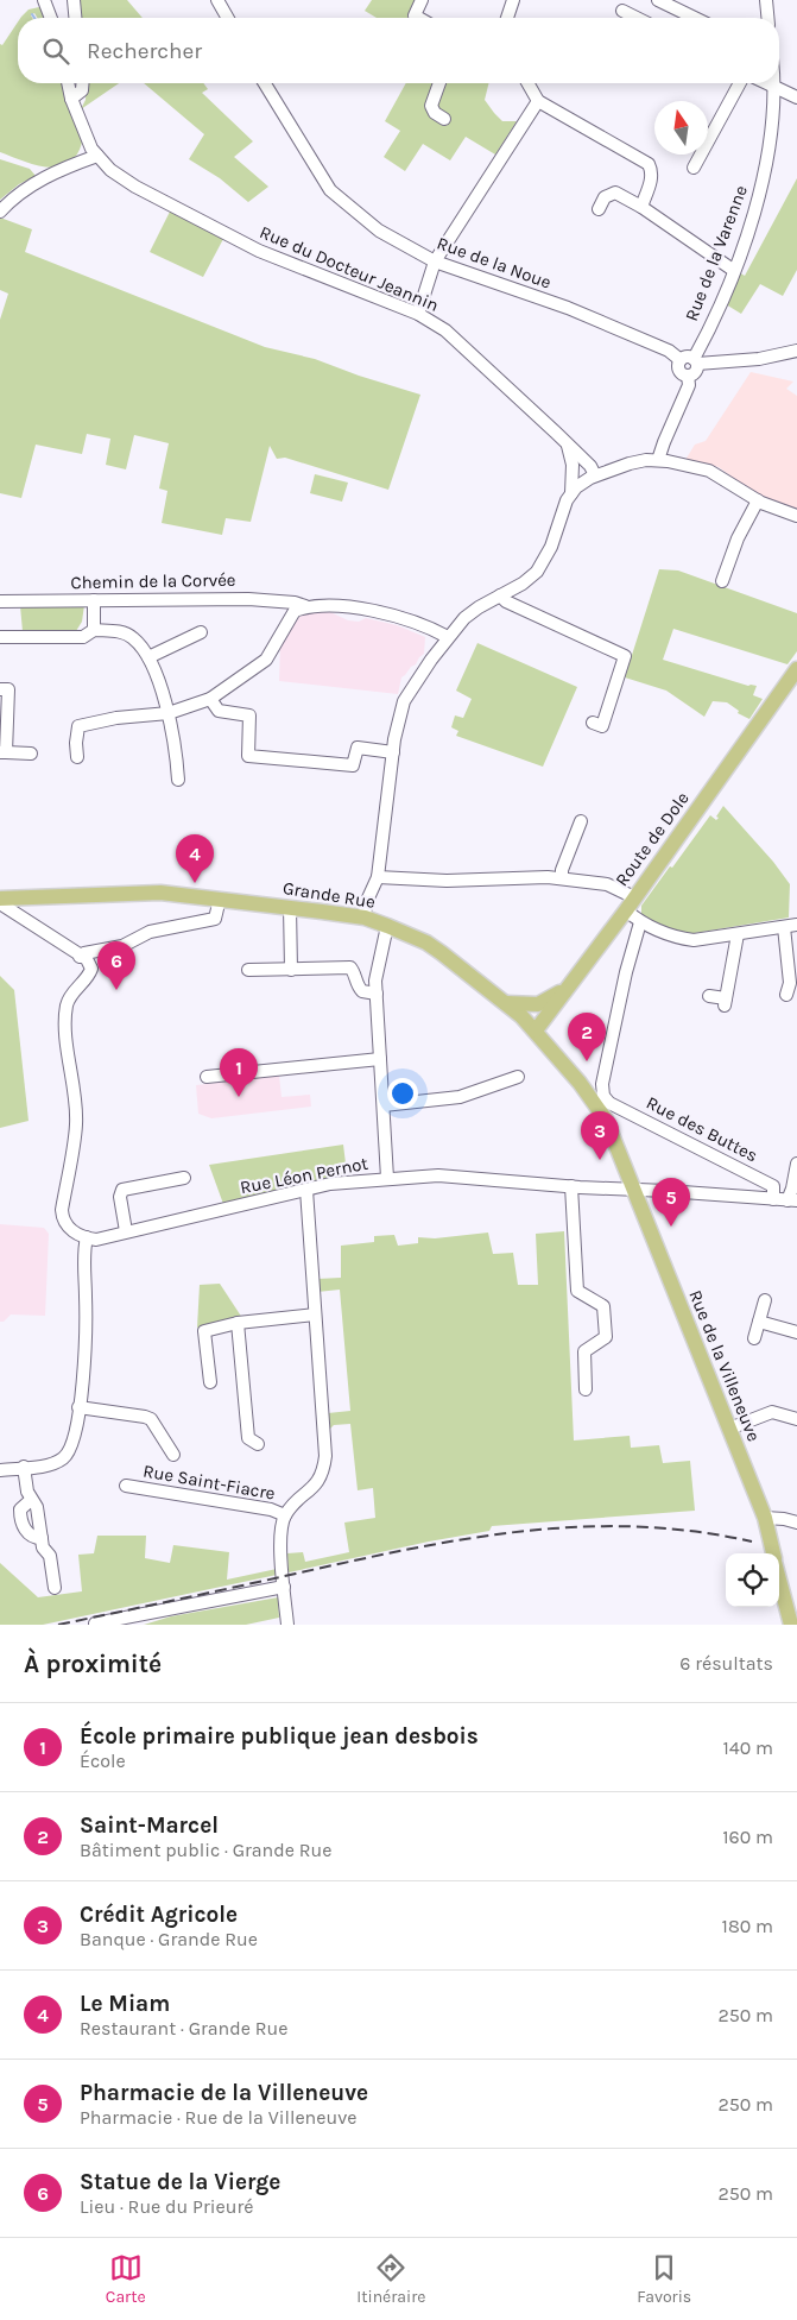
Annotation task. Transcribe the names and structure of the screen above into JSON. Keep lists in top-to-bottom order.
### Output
{
  "streets": {
    "main road": ["Route de Dole", "Grande Rue", "Rue de la Villeneuve"],
    "street": [
      "Rue de la Varenne",
      "Rue de la Noue",
      "Rue du Docteur Jeannin",
      "Chemin de la Corvée",
      "Rue des Buttes",
      "Rue Léon Pernot",
      "Rue Saint-Fiacre"
    ]
  },
  "crossings": [
    ["Rue de la Varenne", "Rue de la Noue"],
    ["Route de Dole", "Grande Rue"],
    ["Grande Rue", "Rue Léon Pernot"],
    ["Grande Rue", "Rue de la Villeneuve"],
    ["Rue des Buttes", "Rue Léon Pernot"],
    ["Rue Léon Pernot", "Rue de la Villeneuve"],
    ["Rue Léon Pernot", "Rue Saint-Fiacre"]
  ],
  "north": "top",
  "page": {
    "search": "Rechercher",
    "pins": [
      "4",
      "6",
      "2",
      "1",
      "3",
      "5"
    ],
    "heading": ["À proximité", "6 résultats"],
    "list": [
      {
        "mark": "1",
        "name": "École primaire publique jean desbois",
        "note": "École",
        "value": "140 m"
      },
      {
        "mark": "2",
        "name": "Saint-Marcel",
        "note": "Bâtiment public · Grande Rue",
        "value": "160 m"
      },
      {
        "mark": "3",
        "name": "Crédit Agricole",
        "note": "Banque · Grande Rue",
        "value": "180 m"
      },
      {
        "mark": "4",
        "name": "Le Miam",
        "note": "Restaurant · Grande Rue",
        "value": "250 m"
      },
      {
        "mark": "5",
        "name": "Pharmacie de la Villeneuve",
        "note": "Pharmacie · Rue de la Villeneuve",
        "value": "250 m"
      },
      {
        "mark": "6",
        "name": "Statue de la Vierge",
        "note": "Lieu · Rue du Prieuré",
        "value": "250 m"
      }
    ],
    "nav": ["Carte", "Itinéraire", "Favoris"]
  }
}
